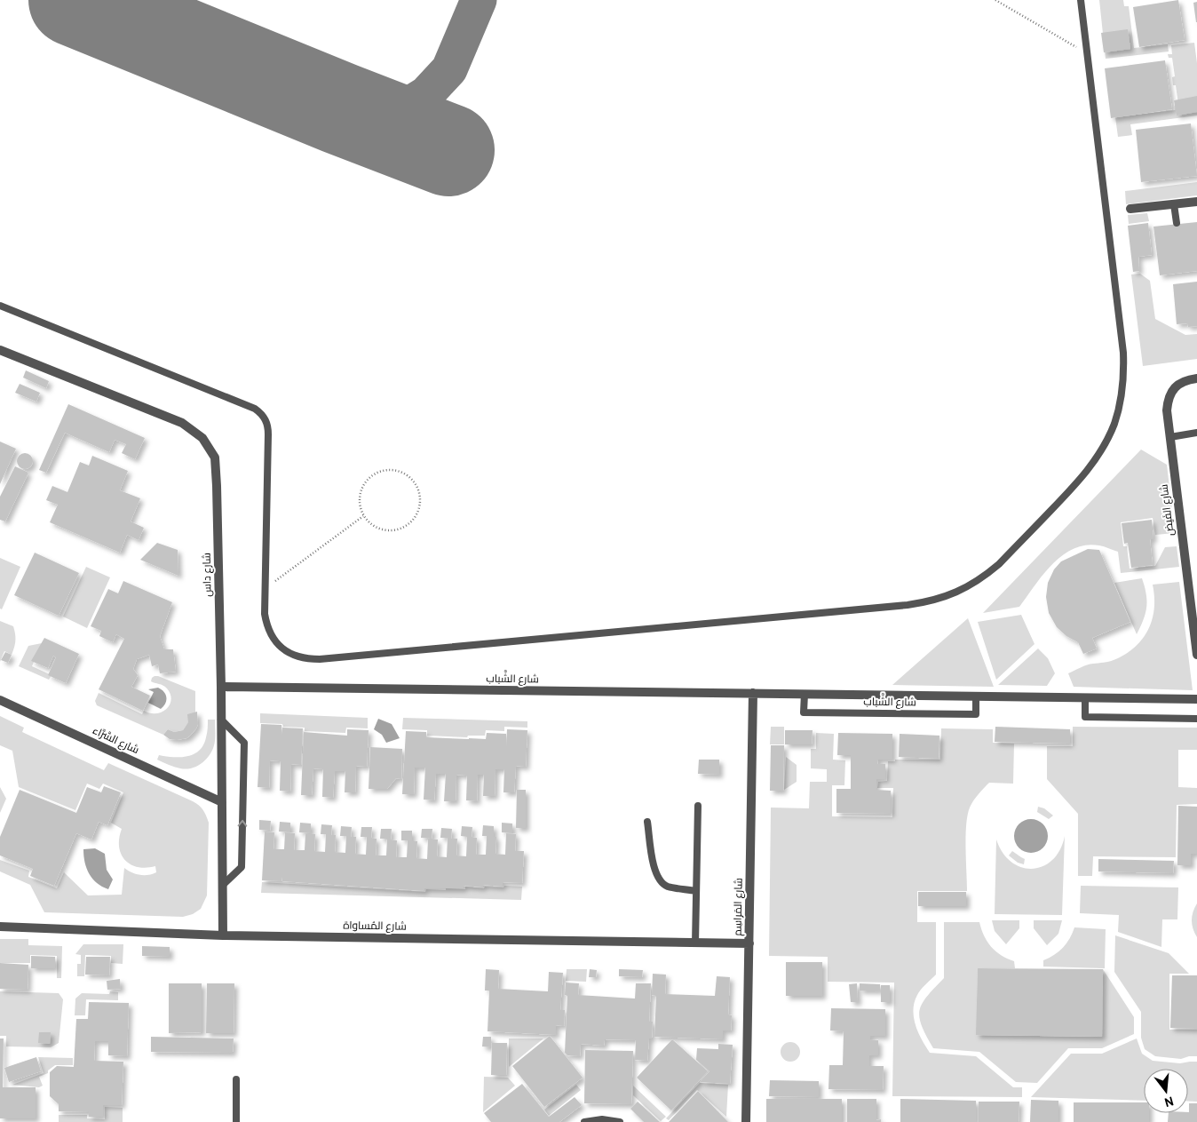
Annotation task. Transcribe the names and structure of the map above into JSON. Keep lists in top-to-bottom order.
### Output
{
  "streets": {
    "street": [
      "شارع الفَيض",
      "شارع داس",
      "شارع الشَّباب",
      "شارع السَّرَّاء",
      "شارع المَراسِم",
      "شارع المُساواة"
    ]
  },
  "crossings": [
    ["شارع داس", "شارع الشَّباب"],
    ["شارع داس", "شارع السَّرَّاء"],
    ["شارع داس", "شارع المُساواة"],
    ["شارع الشَّباب", "شارع المَراسِم"],
    ["شارع المَراسِم", "شارع المُساواة"]
  ],
  "north": "bottom"
}
